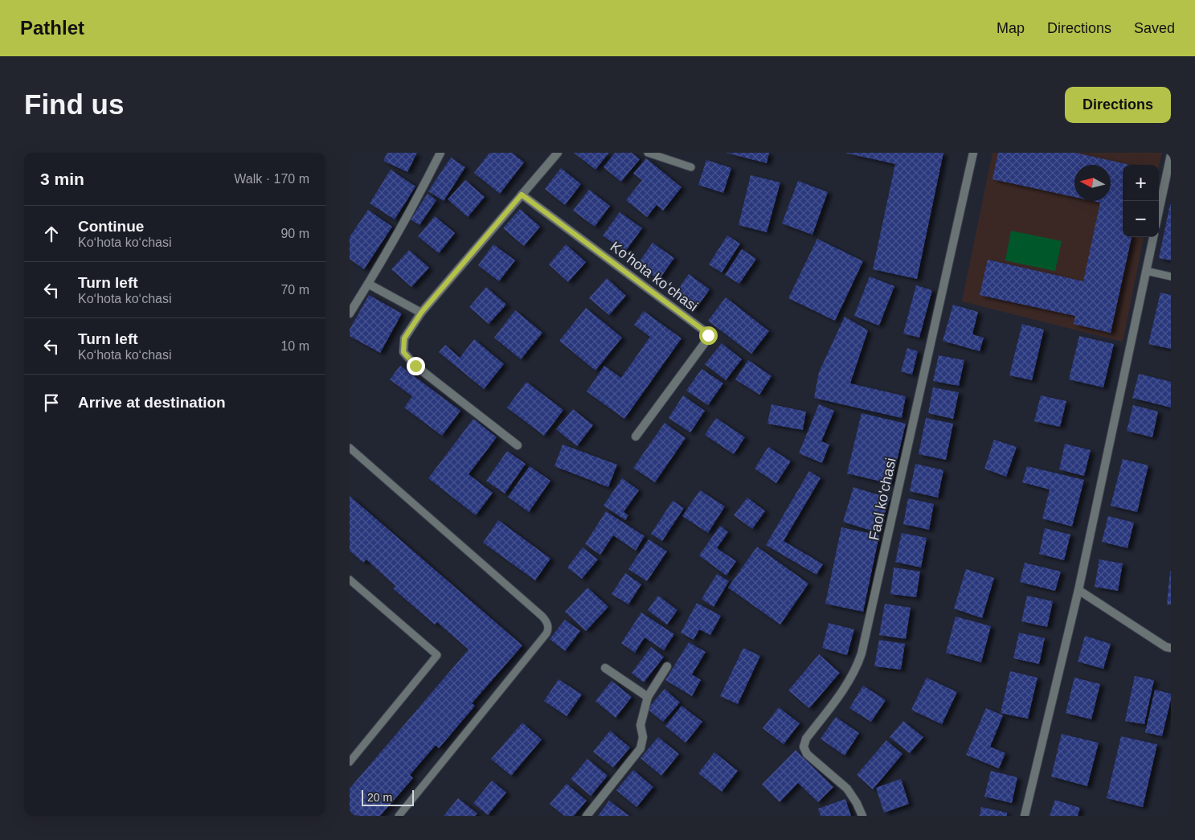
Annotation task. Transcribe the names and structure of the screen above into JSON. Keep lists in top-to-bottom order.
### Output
{
  "streets": {
    "street": ["Koʻhota koʻchasi", "Faol ko'chasi"]
  },
  "scale_bar": "20 m",
  "north": "left",
  "page": {
    "header": "Pathlet",
    "nav": ["Map", "Directions", "Saved"],
    "buttons": "Directions",
    "title": "Find us",
    "heading": ["3 min", "Walk · 170 m"],
    "map_buttons": ["+", "−"],
    "list": [
      ["Continue", "Koʻhota koʻchasi", "90 m"],
      ["Turn left", "Koʻhota koʻchasi", "70 m"],
      ["Turn left", "Koʻhota koʻchasi", "10 m"],
      "Arrive at destination"
    ],
    "scale": "20 m"
  }
}
